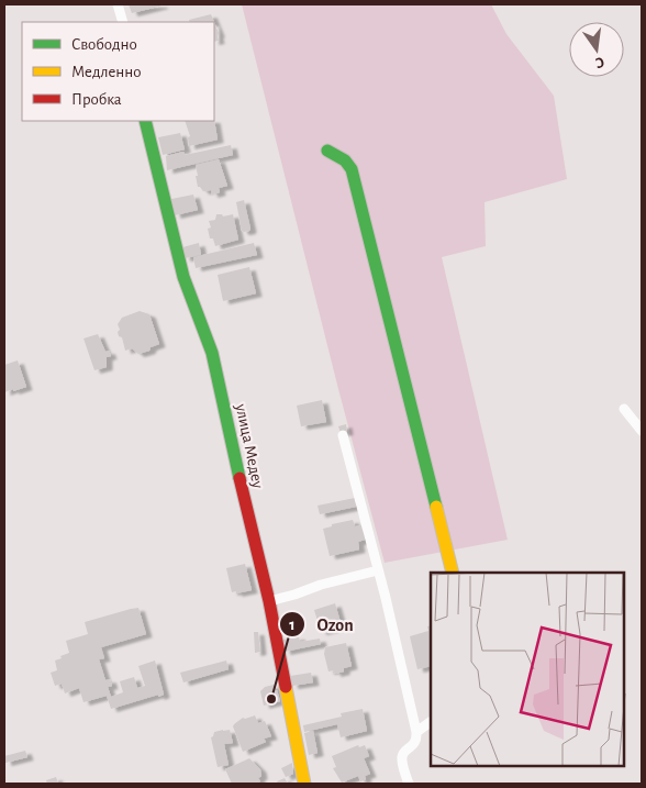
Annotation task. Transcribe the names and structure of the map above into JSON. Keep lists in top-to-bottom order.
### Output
{
  "streets": {
    "street": ["улица Медеу"]
  },
  "places": ["Ozon"],
  "legend": ["Свободно", "Медленно", "Пробка"],
  "north": "bottom"
}
